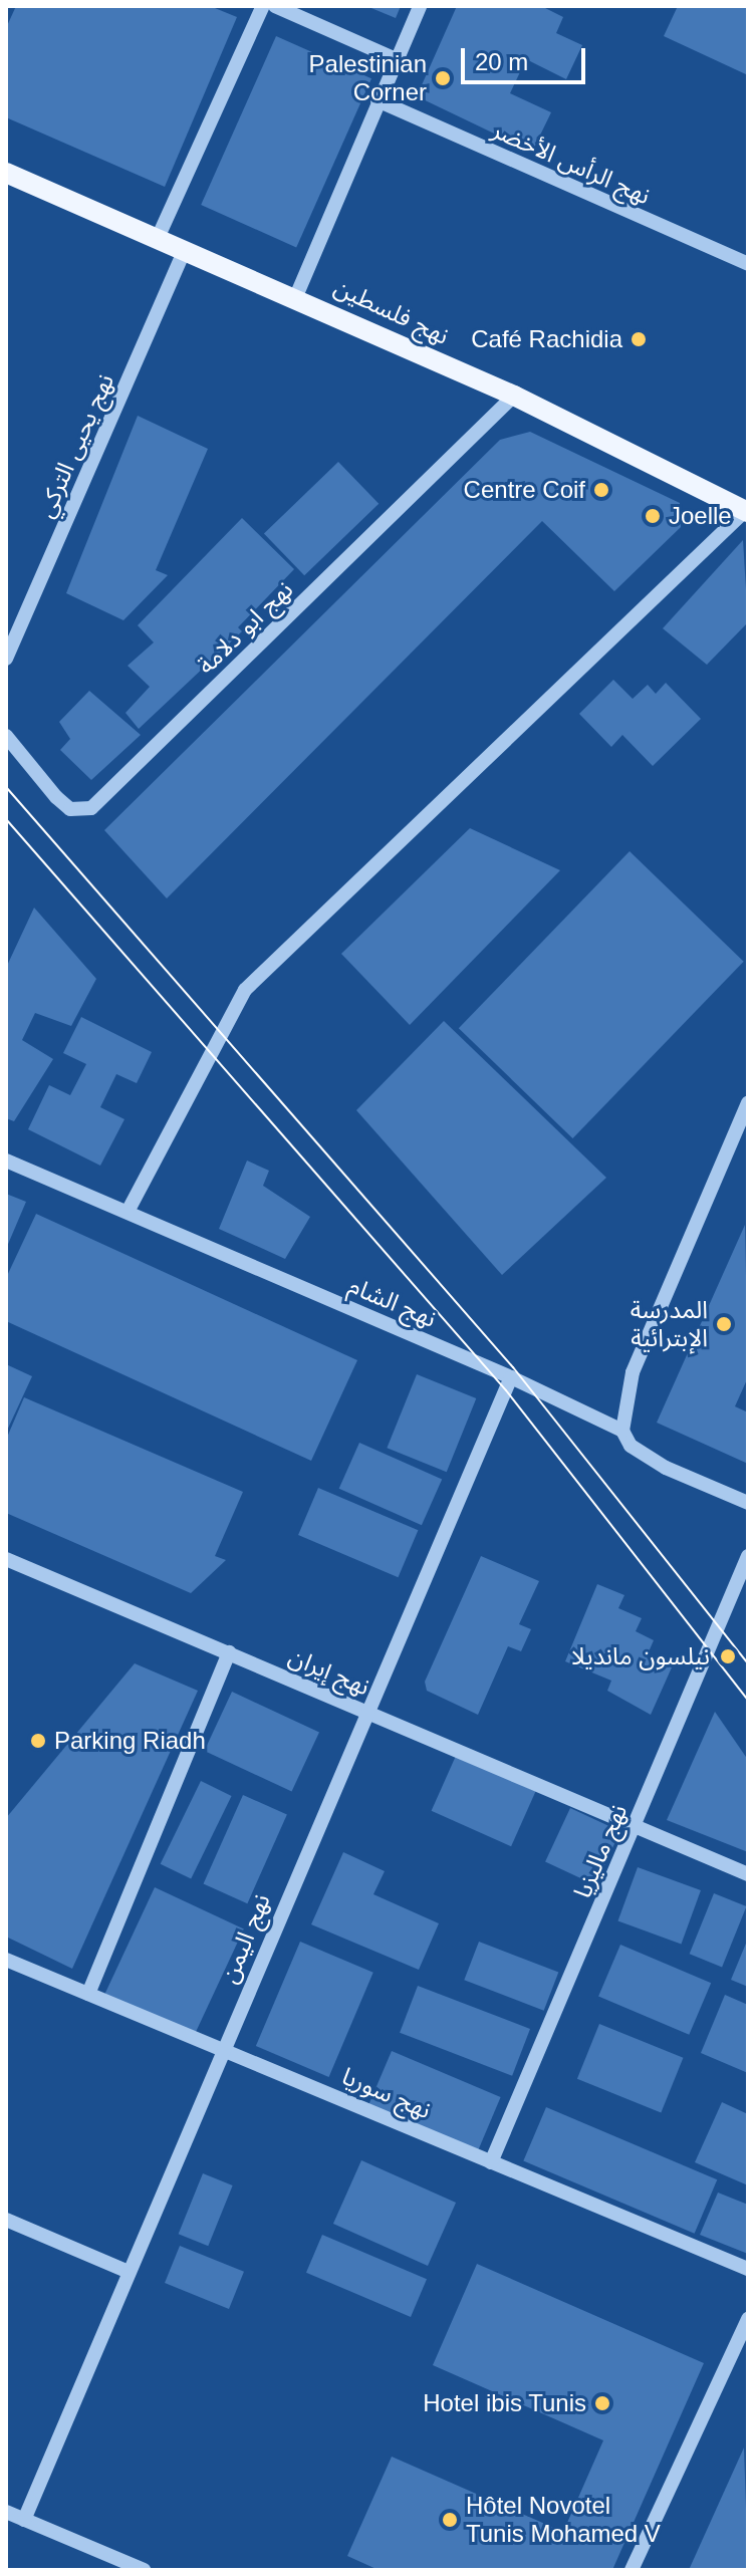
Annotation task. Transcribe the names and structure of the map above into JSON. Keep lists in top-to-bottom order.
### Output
{
  "streets": {
    "main road": ["نهج فلسطين"],
    "street": [
      "نهج الرأس الأخضر",
      "نهج يحيى التركي",
      "نهج ابو دلامة",
      "نهج الشام",
      "نهج إيران",
      "نهج ماليزيا",
      "نهج اليمن",
      "نهج سوريا"
    ]
  },
  "crossings": [
    ["نهج فلسطين", "نهج يحيى التركي"],
    ["نهج فلسطين", "نهج ابو دلامة"],
    ["نهج الشام", "نهج اليمن"],
    ["نهج إيران", "نهج ماليزيا"],
    ["نهج إيران", "نهج اليمن"],
    ["نهج ماليزيا", "نهج سوريا"],
    ["نهج اليمن", "نهج سوريا"]
  ],
  "places": [
    "Palestinian Corner",
    "Café Rachidia",
    "Centre Coif",
    "Joelle",
    "المدرسة الإبترائية",
    "نيلسون مانديلا",
    "Parking Riadh",
    "Hotel ibis Tunis",
    "Hôtel Novotel Tunis Mohamed V"
  ],
  "scale_bar": "20 m"
}
